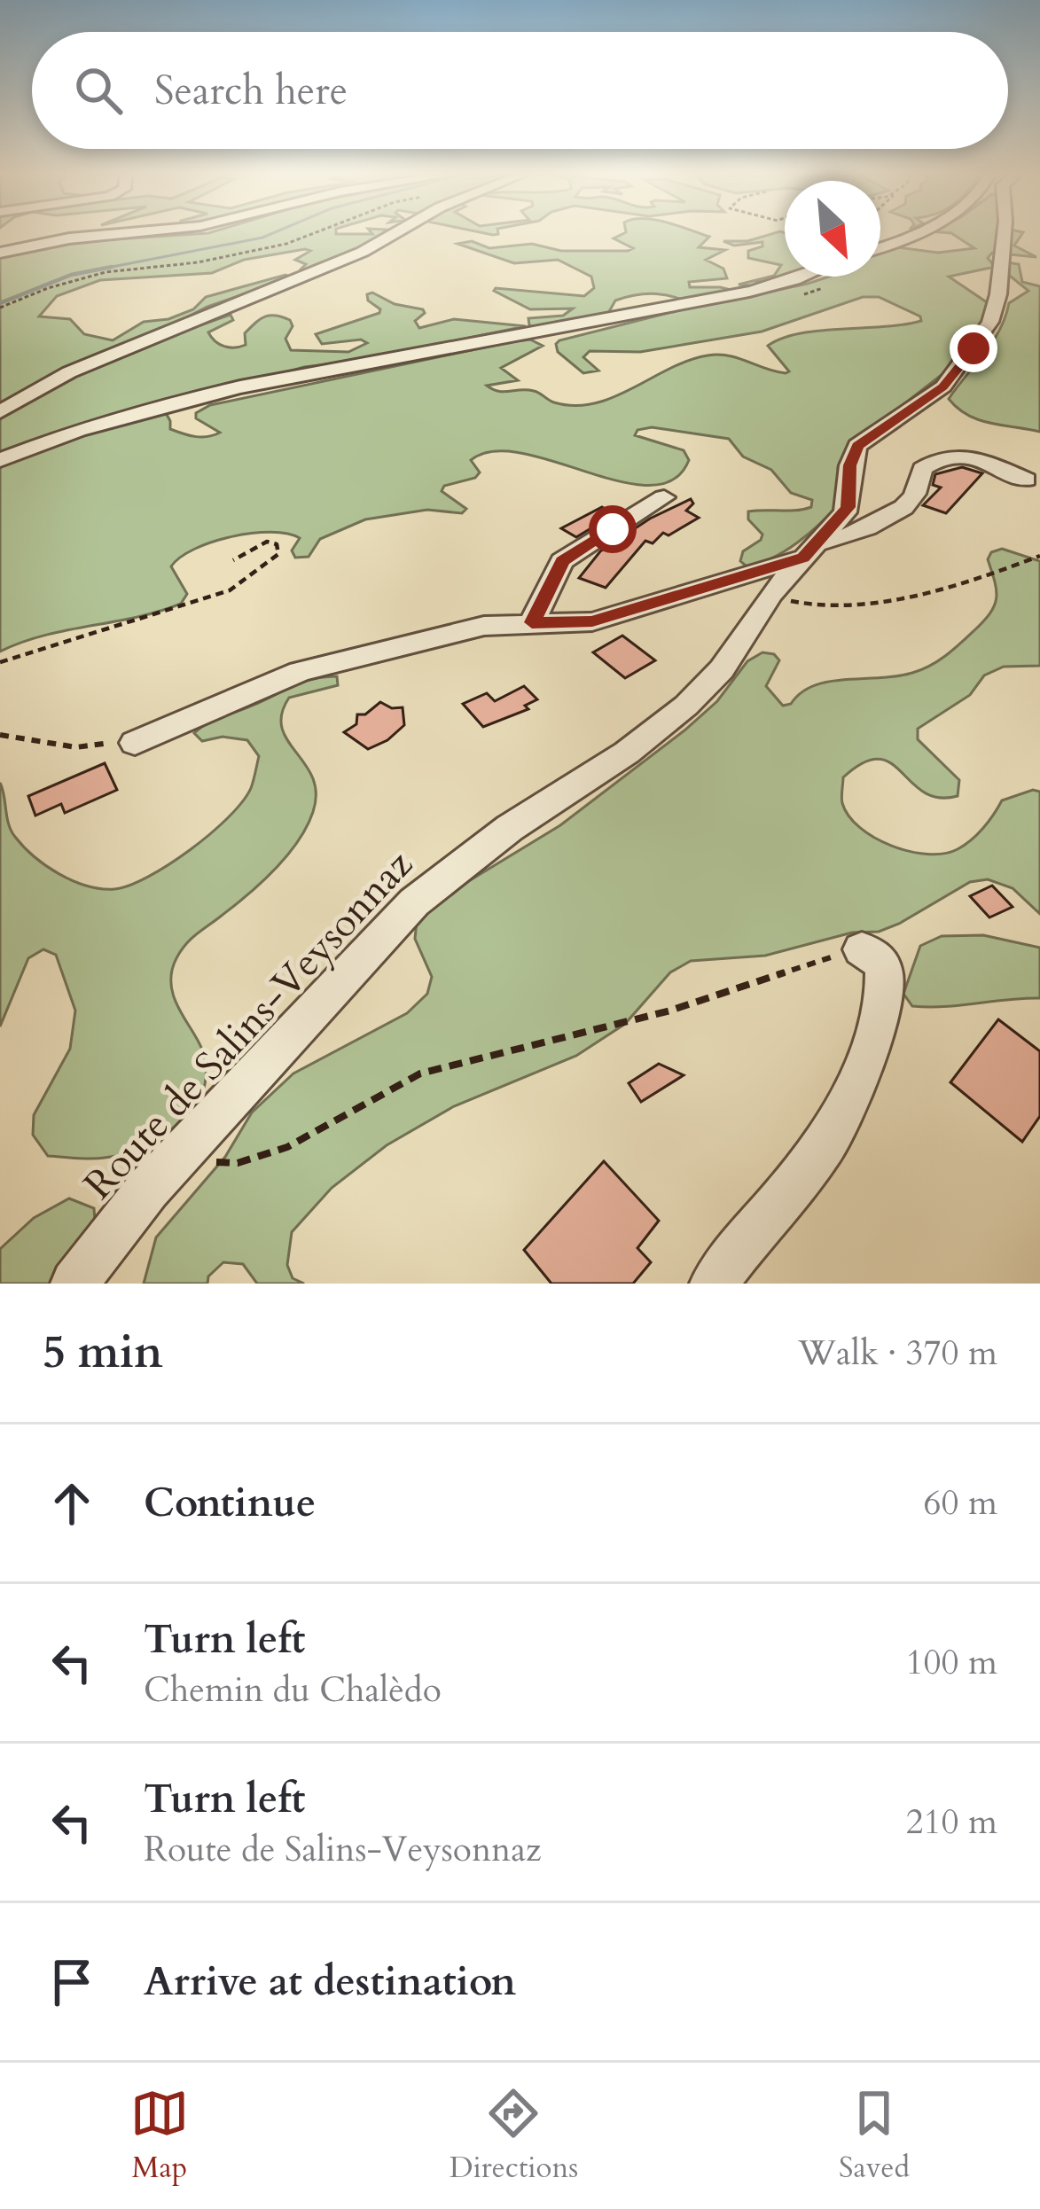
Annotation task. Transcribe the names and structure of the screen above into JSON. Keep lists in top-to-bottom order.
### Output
{
  "streets": {
    "street": ["Route de Salins-Veysonnaz"]
  },
  "north": "bottom right",
  "page": {
    "search": "Search here",
    "heading": ["5 min", "Walk · 370 m"],
    "list": [
      ["Continue", "60 m"],
      ["Turn left", "Chemin du Chalèdo", "100 m"],
      ["Turn left", "Route de Salins-Veysonnaz", "210 m"],
      "Arrive at destination"
    ],
    "nav": ["Map", "Directions", "Saved"]
  }
}
